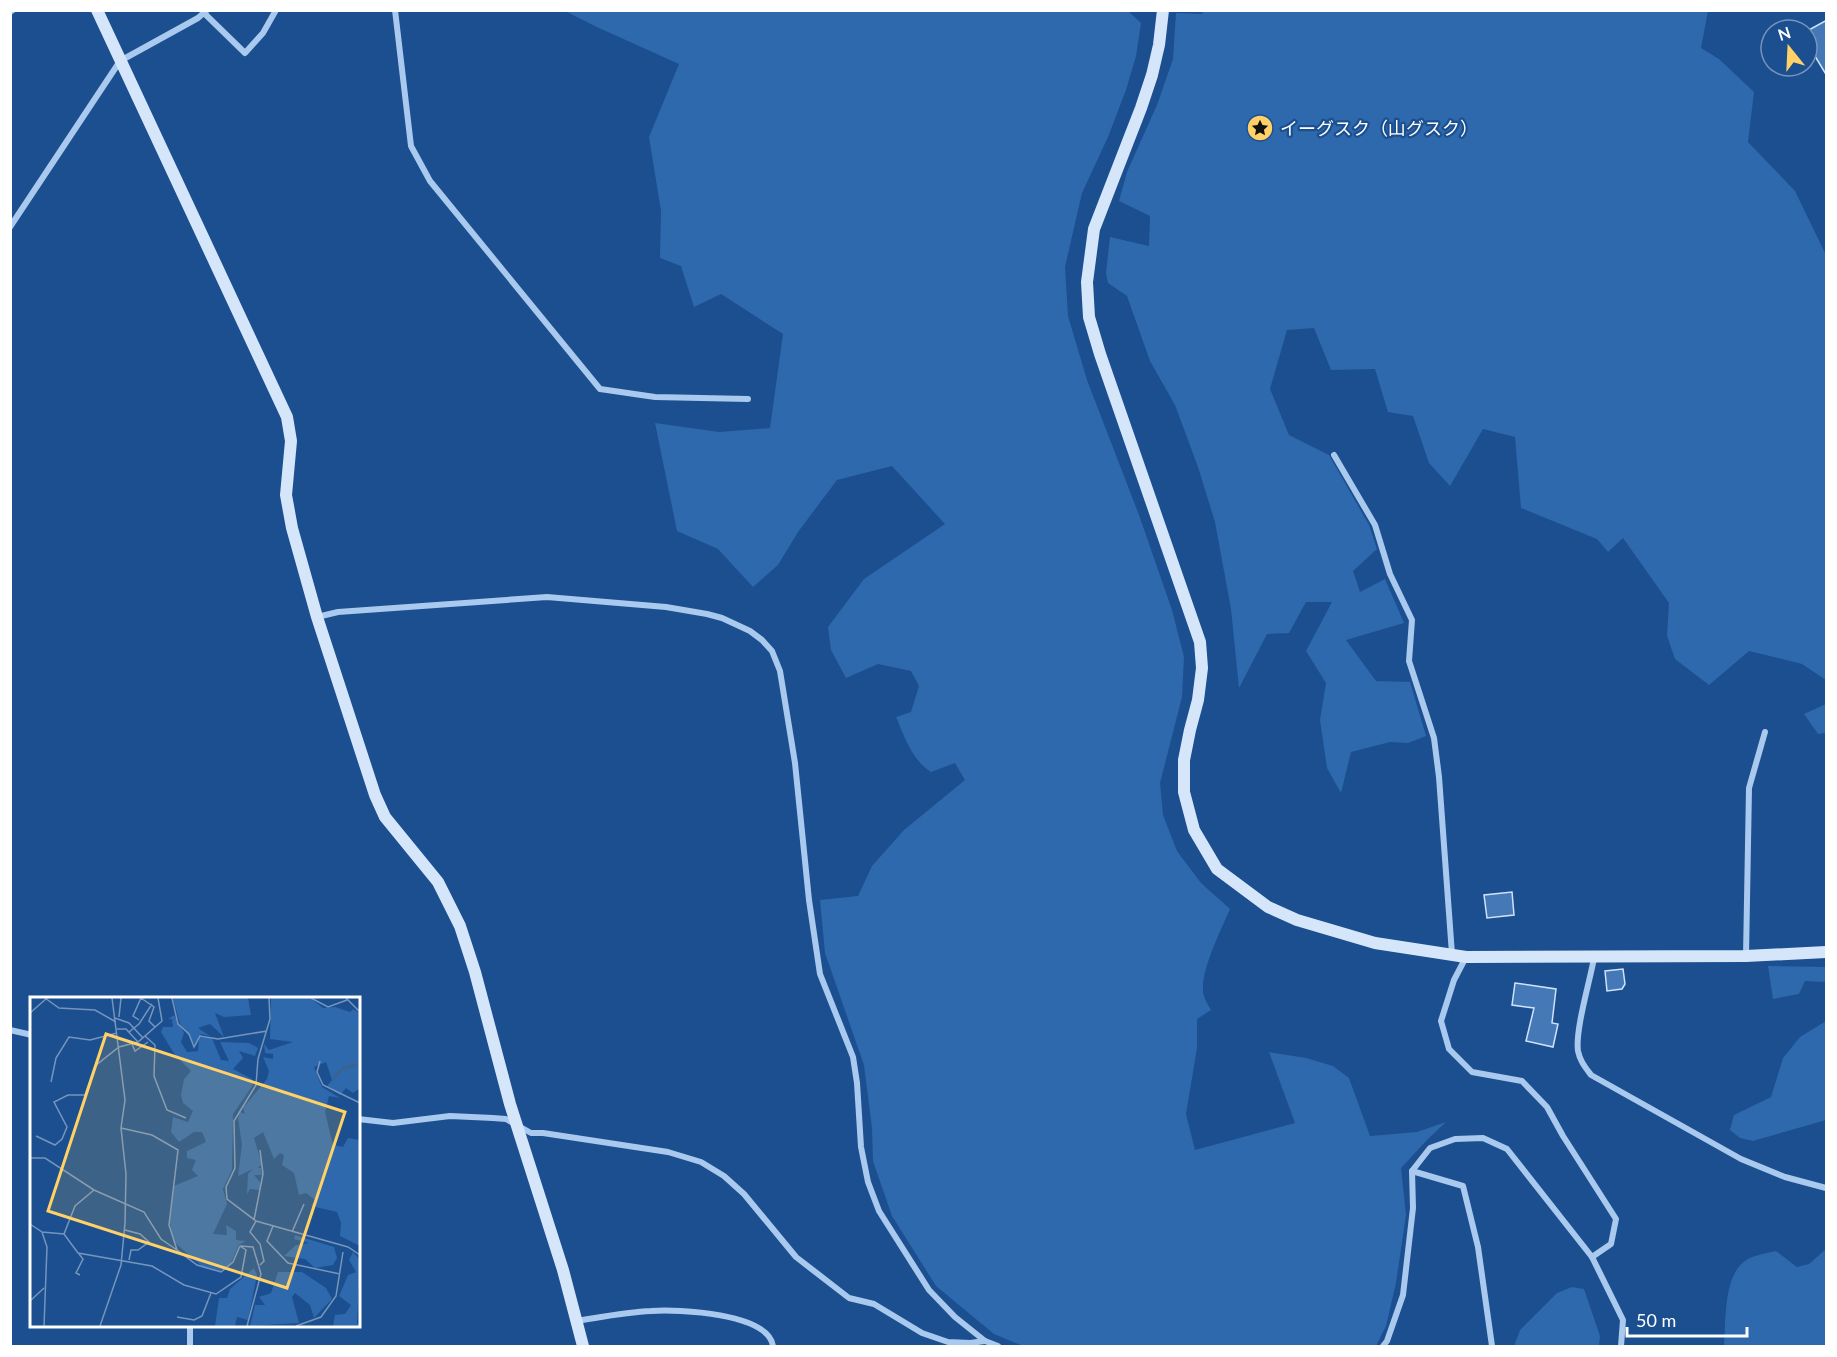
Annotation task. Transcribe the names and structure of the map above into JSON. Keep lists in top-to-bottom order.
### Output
{
  "places": {
    "place": ["イーグスク（山グスク）"]
  },
  "scale_bar": "50 m",
  "north": "top"
}
